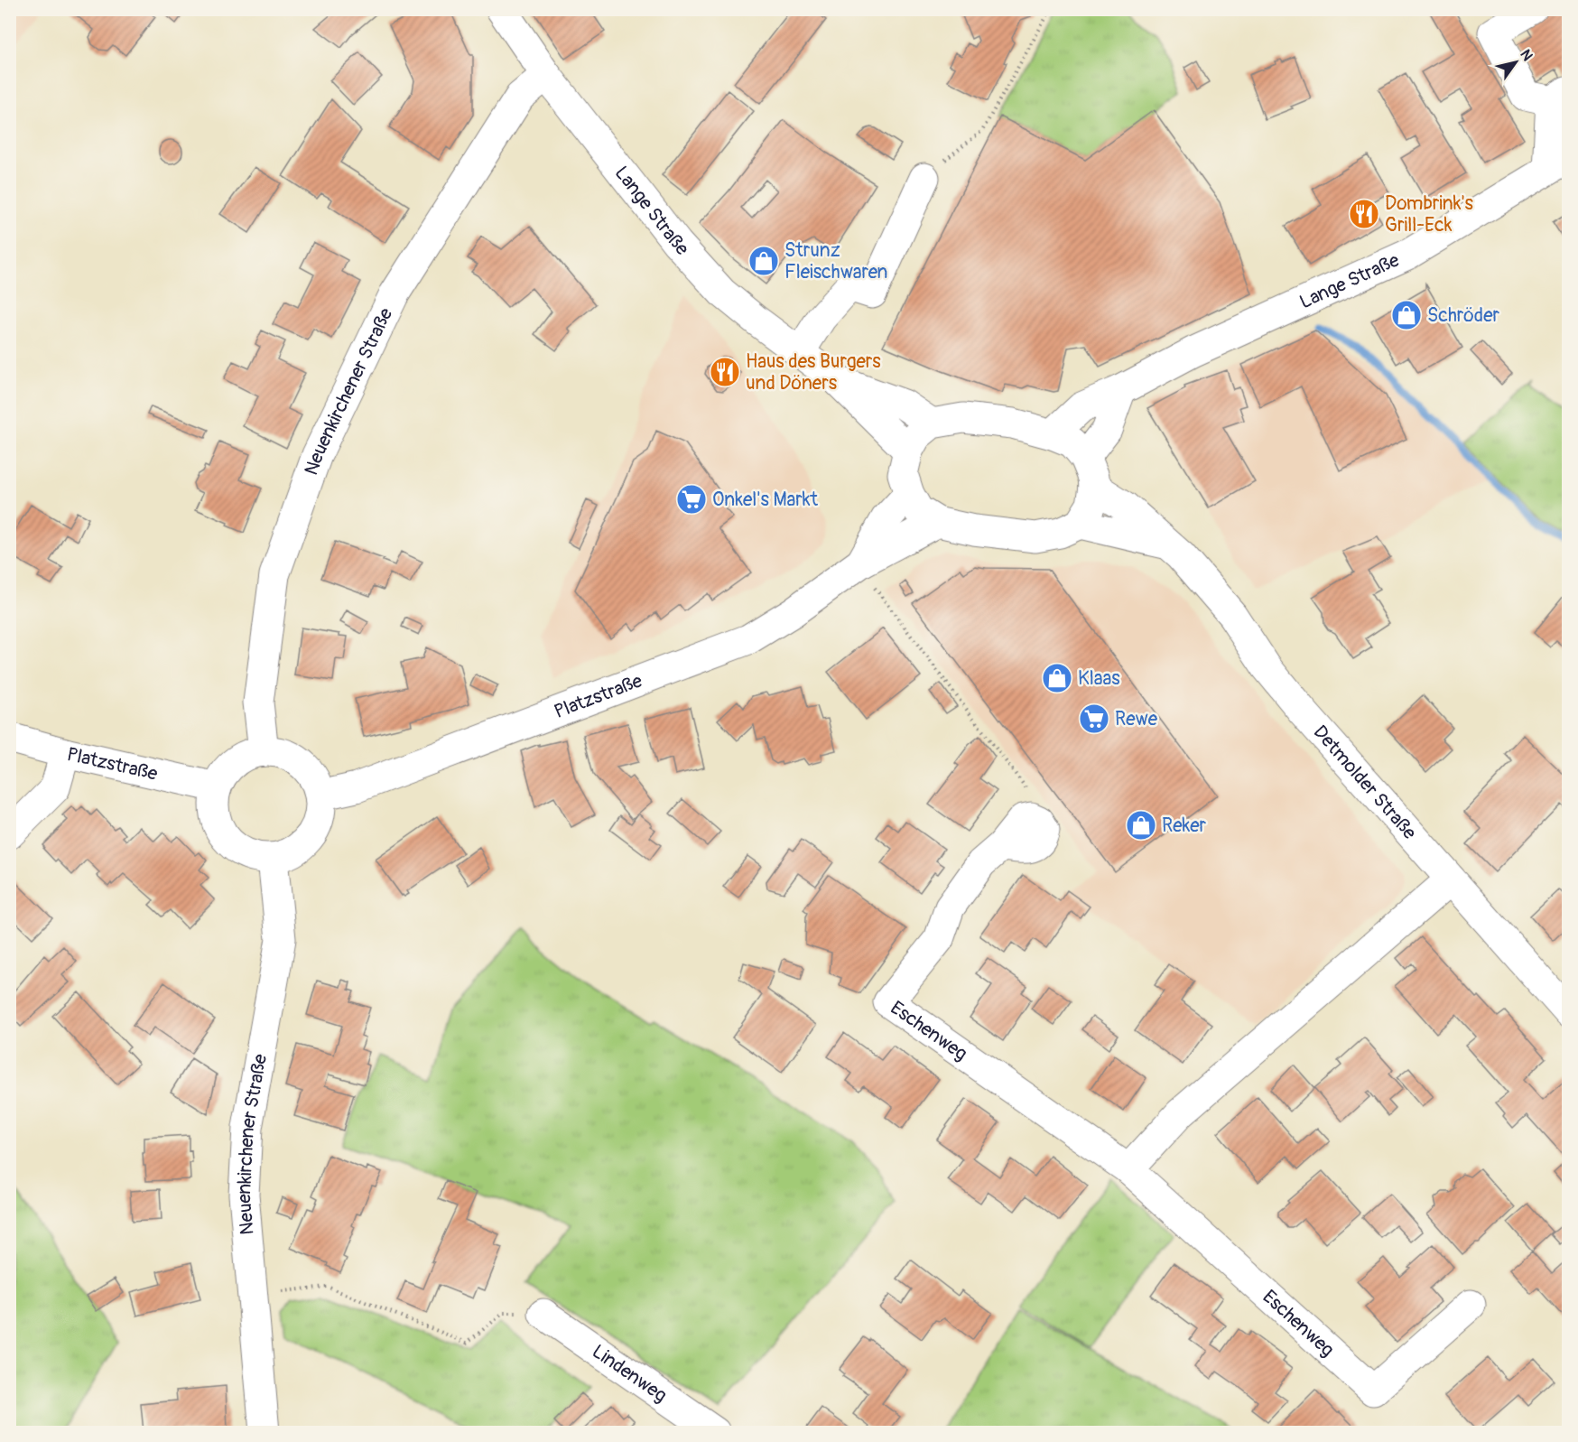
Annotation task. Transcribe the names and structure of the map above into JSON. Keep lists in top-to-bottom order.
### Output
{
  "streets": {
    "street": [
      "Lange Straße",
      "Neuenkirchener Straße",
      "Platzstraße",
      "Detmolder Straße",
      "Eschenweg",
      "Lindenweg"
    ]
  },
  "crossings": [
    ["Lange Straße", "Neuenkirchener Straße"],
    ["Lange Straße", "Platzstraße"],
    ["Lange Straße", "Detmolder Straße"],
    ["Neuenkirchener Straße", "Platzstraße"],
    ["Platzstraße", "Detmolder Straße"]
  ],
  "places": {
    "restaurant": ["Dombrink's Grill-Eck", "Haus des Burgers und Döners"],
    "shop": [
      "Strunz Fleischwaren",
      "Schröder",
      "Klaas",
      "Reker"
    ],
    "supermarket": ["Onkel's Markt", "Rewe"]
  },
  "north": "top right"
}
